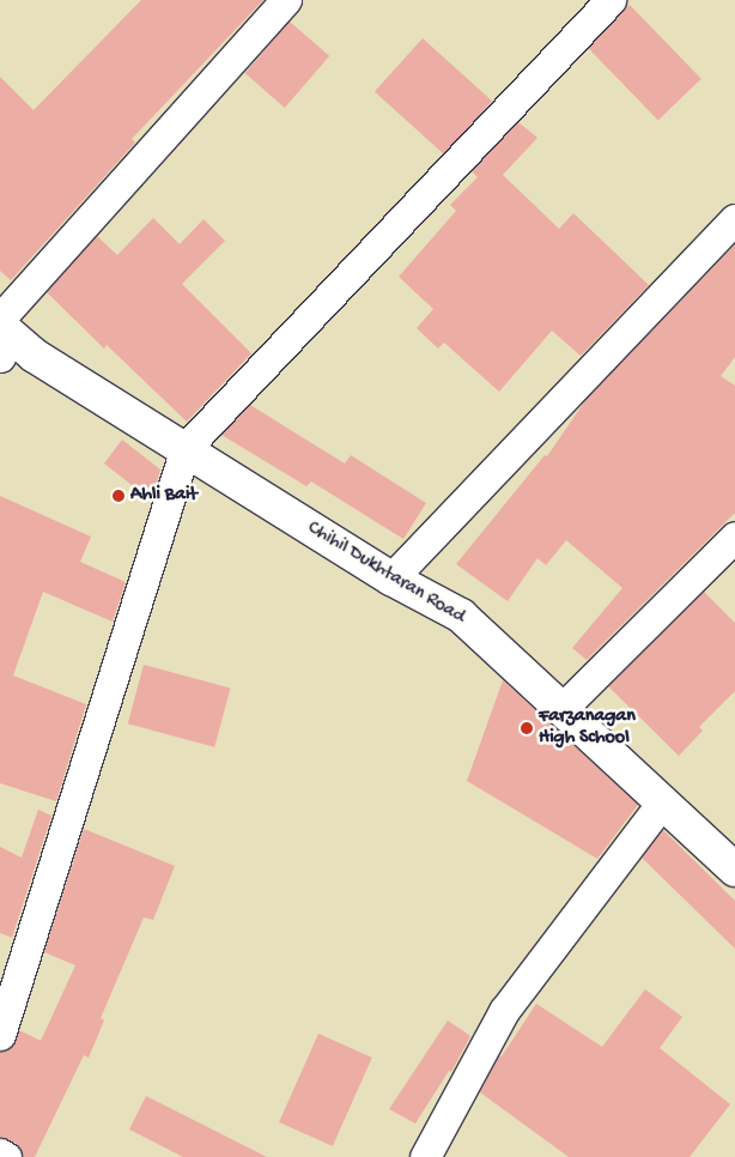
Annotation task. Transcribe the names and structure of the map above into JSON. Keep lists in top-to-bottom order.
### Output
{
  "streets": {
    "street": ["Chihil Dukhtaran Road"]
  },
  "places": ["Ahli Bait", "Farzanagan High School"]
}
